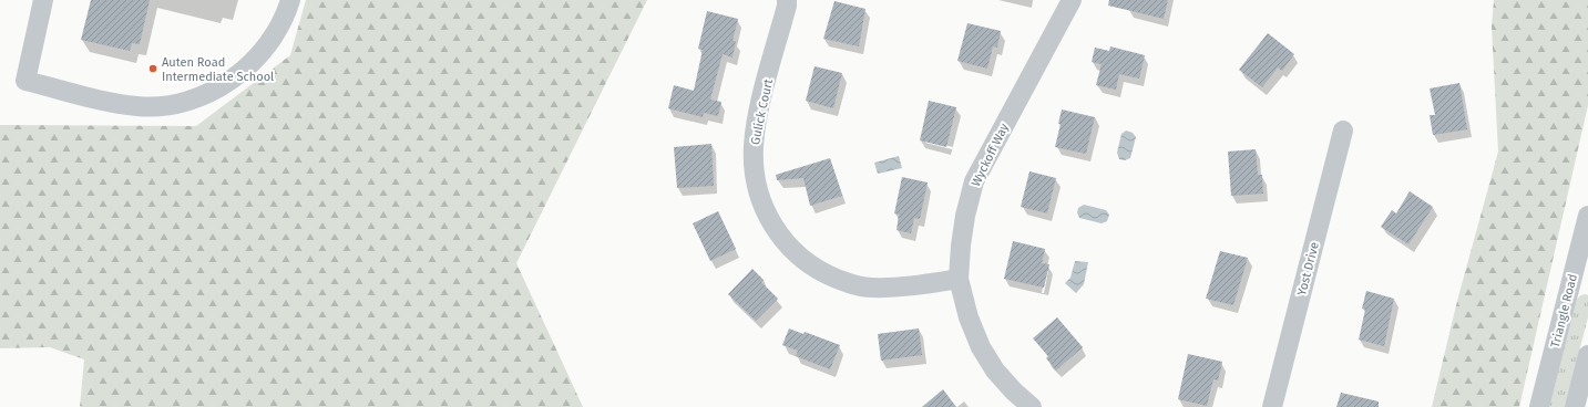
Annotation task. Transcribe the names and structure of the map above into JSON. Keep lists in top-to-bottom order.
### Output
{
  "streets": {
    "street": [
      "Gulick Court",
      "Wyckoff Way",
      "Yost Drive",
      "Triangle Road"
    ]
  },
  "crossings": [
    ["Gulick Court", "Wyckoff Way"]
  ],
  "places": ["Auten Road Intermediate School"]
}
